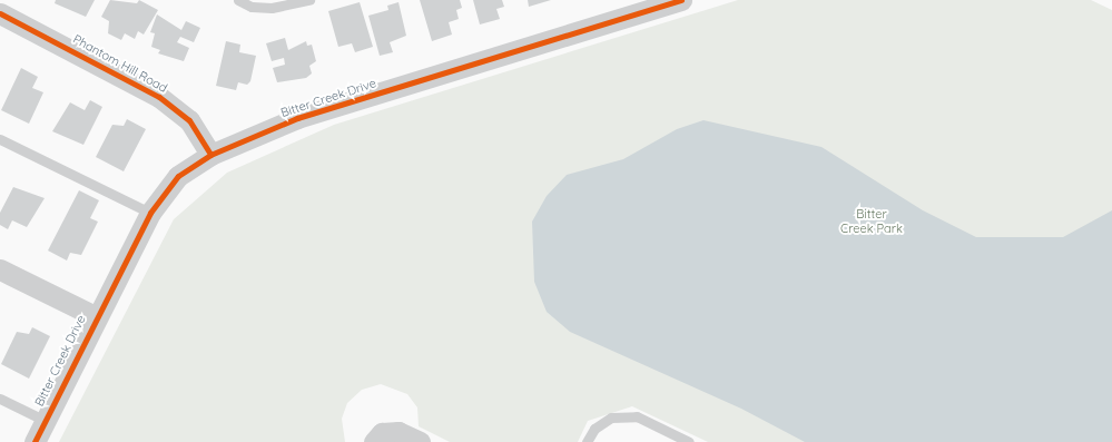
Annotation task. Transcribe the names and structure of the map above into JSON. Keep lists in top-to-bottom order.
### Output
{
  "streets": {
    "street": ["Phantom Hill Road", "Bitter Creek Drive"]
  },
  "crossings": [
    ["Phantom Hill Road", "Bitter Creek Drive"]
  ],
  "parks": ["Bitter Creek Park"]
}
